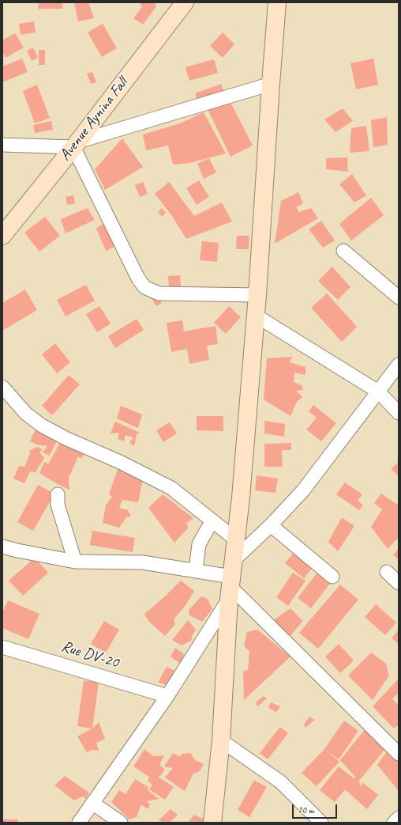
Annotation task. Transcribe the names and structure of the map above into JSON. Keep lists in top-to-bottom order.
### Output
{
  "streets": {
    "street": ["Avenue Aynina Fall", "Rue DV-20"]
  },
  "scale_bar": "20 m"
}
